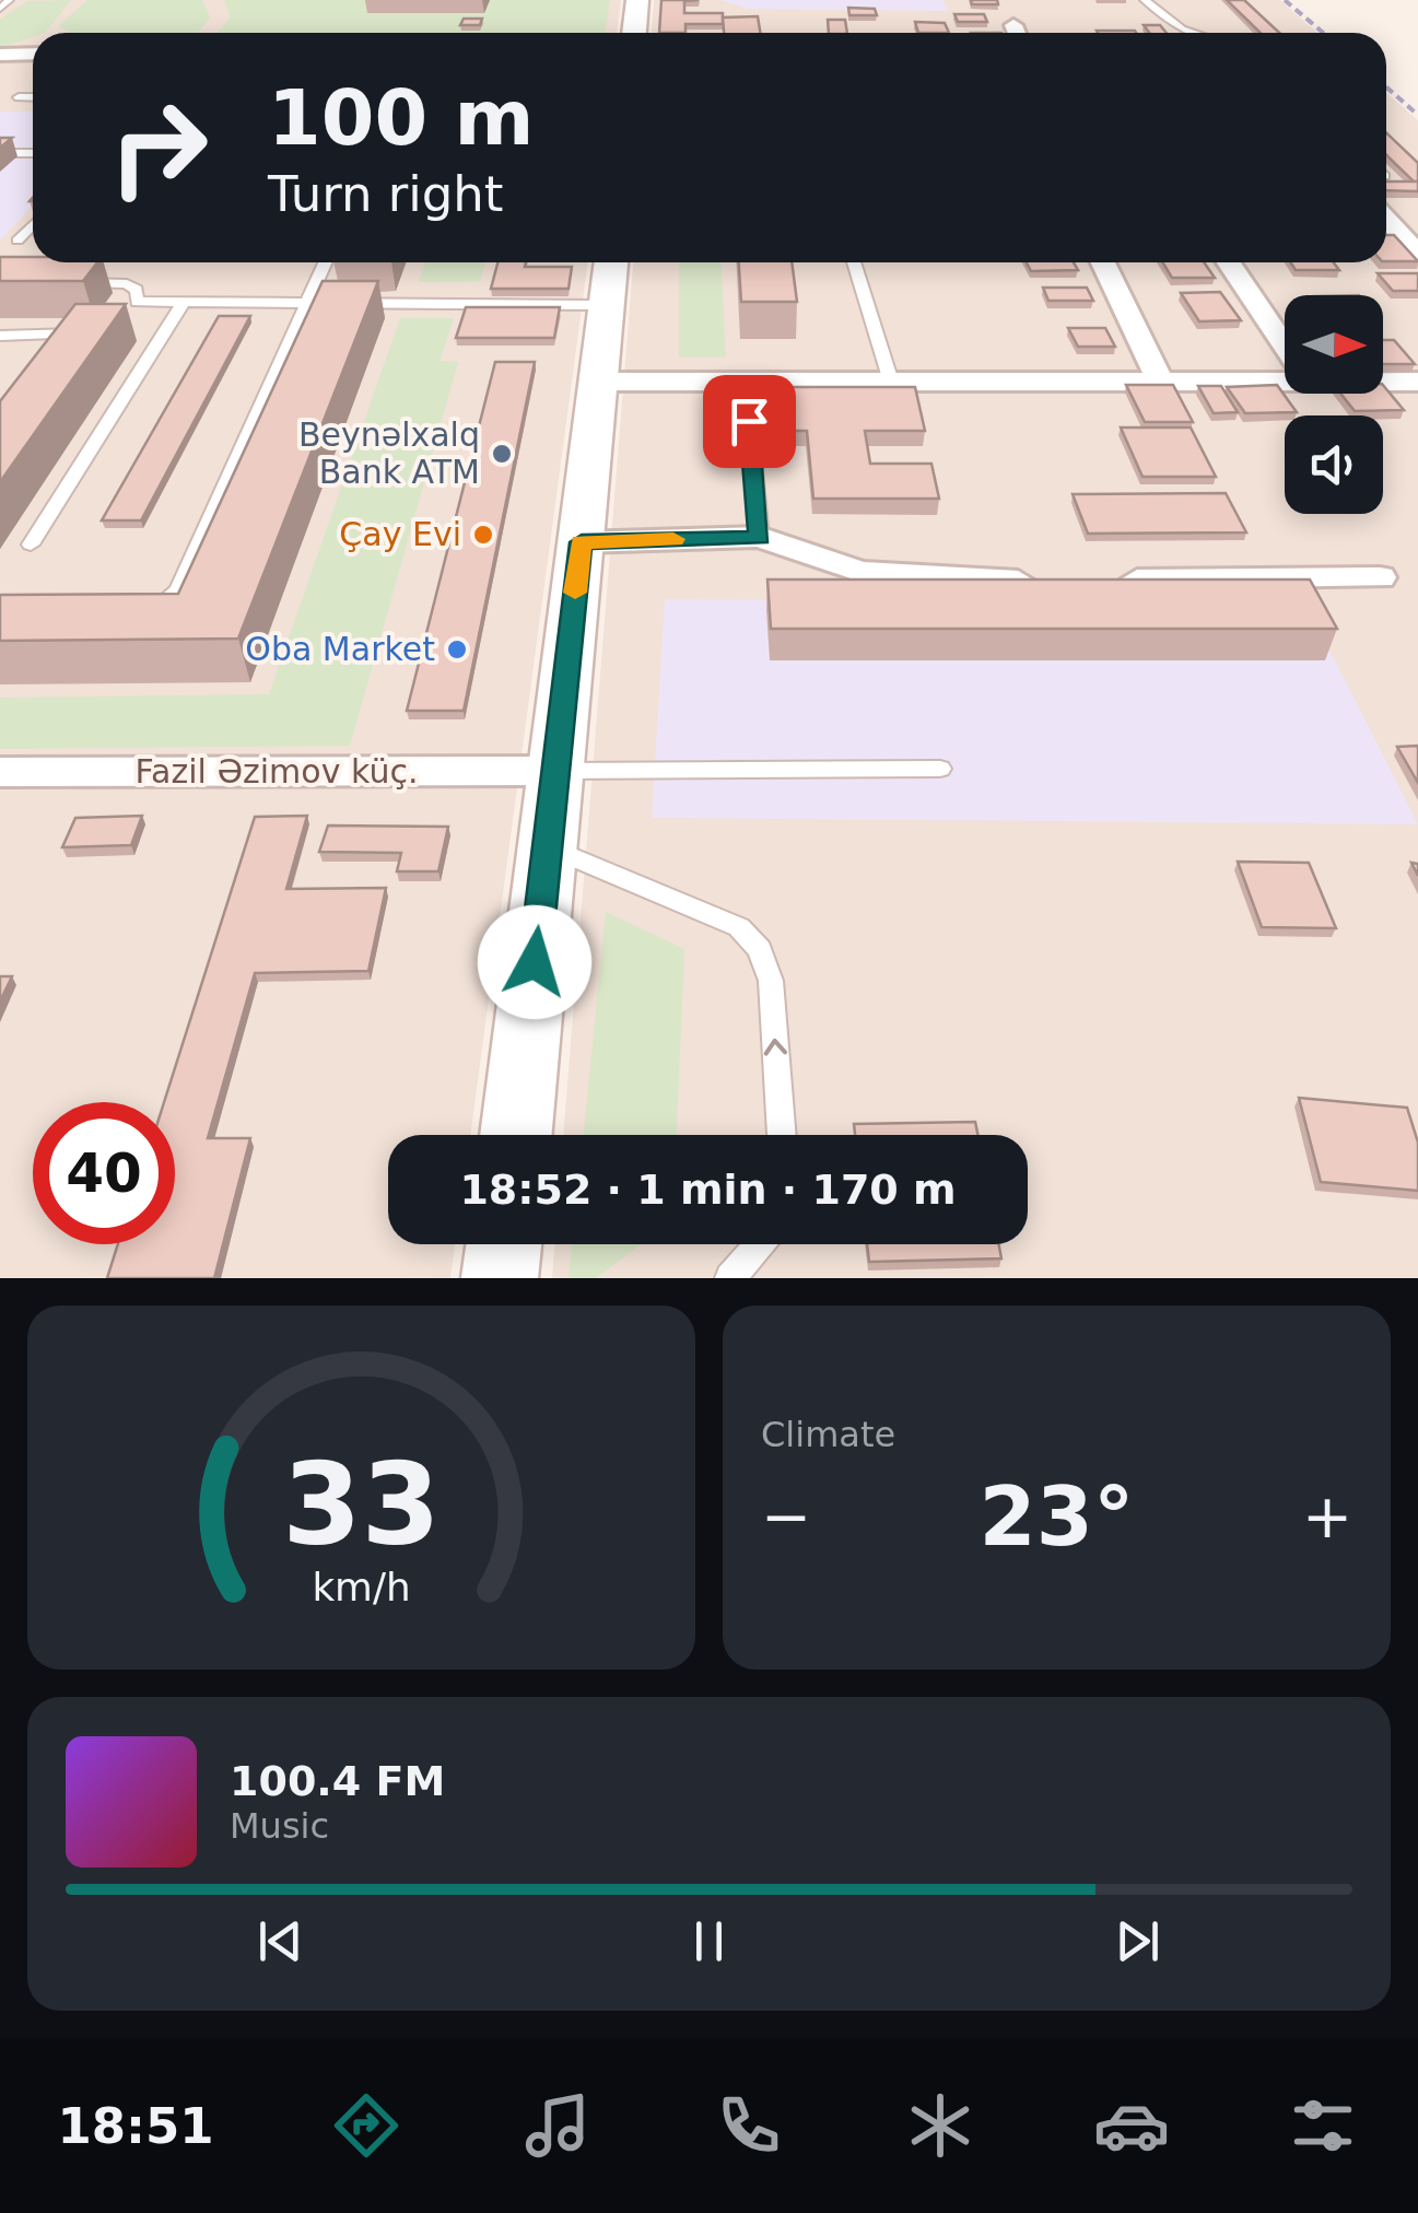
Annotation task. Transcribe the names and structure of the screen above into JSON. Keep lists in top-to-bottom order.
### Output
{
  "streets": {
    "street": ["Fazil Əzimov küç."]
  },
  "places": ["Beynəlxalq Bank ATM", "Çay Evi", "Oba Market"],
  "north": "right",
  "page": {
    "turn": ["100 m", "Turn right"],
    "limit": "40",
    "trip": "18:52 · 1 min · 170 m",
    "tile": "Climate",
    "heat": ["−", "23°", "+"],
    "song": ["100.4 FM", "Music"],
    "tabs": "18:51",
    "gauge": ["33", "km/h"]
  }
}
